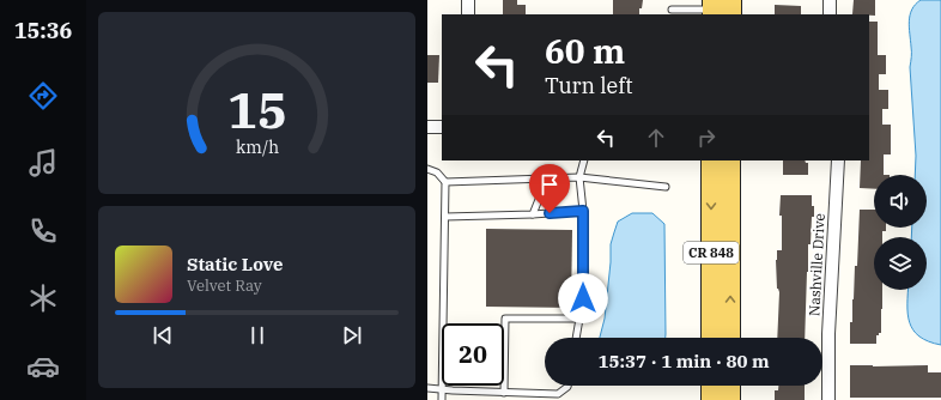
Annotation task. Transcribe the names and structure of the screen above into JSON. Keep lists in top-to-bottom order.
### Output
{
  "streets": {
    "main road": ["CR 848"],
    "street": ["Nashville Drive"]
  },
  "page": {
    "tabs": "15:36",
    "turn": ["60 m", "Turn left"],
    "song": ["Static Love", "Velvet Ray"],
    "limit": "20",
    "trip": "15:37 · 1 min · 80 m",
    "gauge": ["15", "km/h"]
  }
}
